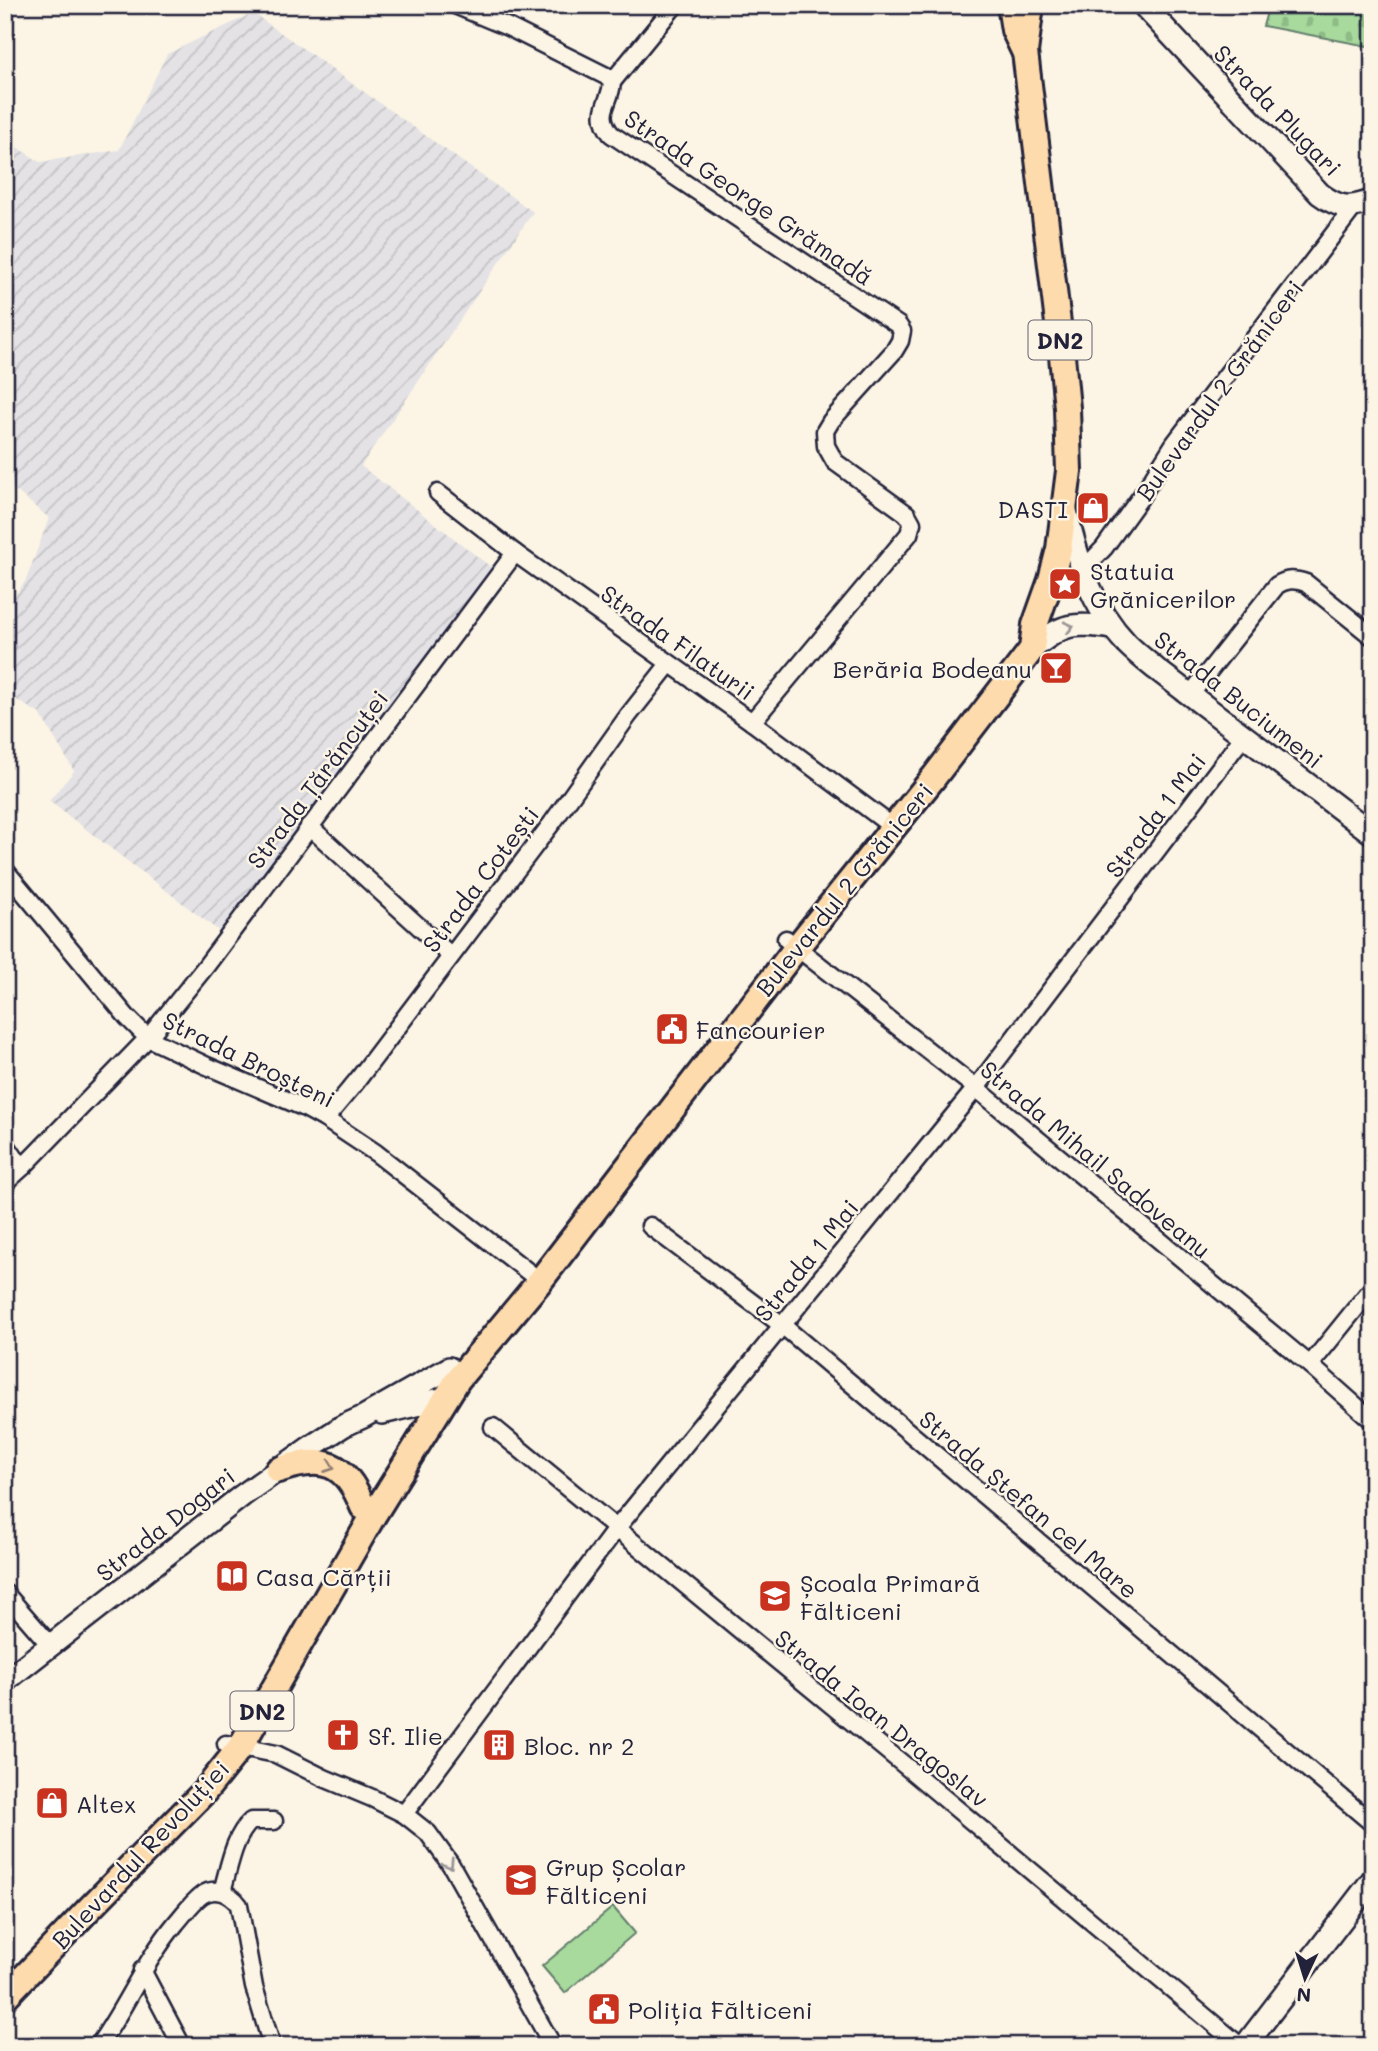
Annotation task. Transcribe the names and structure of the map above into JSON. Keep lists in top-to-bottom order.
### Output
{
  "streets": {
    "main road": ["DN2", "Bulevardul 2 Grăniceri", "Bulevardul Revoluției"],
    "street": [
      "Strada Plugari",
      "Strada George Grămadă",
      "Strada Filaturii",
      "Strada Buciumeni",
      "Strada Țărăncuței",
      "Strada 1 Mai",
      "Strada Cotești",
      "Strada Broșteni",
      "Strada Mihail Sadoveanu",
      "Strada Ștefan cel Mare",
      "Strada Dogari",
      "Strada Ioan Dragoslav"
    ]
  },
  "crossings": [
    ["Strada Plugari", "Bulevardul 2 Grăniceri"],
    ["Strada George Grămadă", "Strada Filaturii"],
    ["Bulevardul 2 Grăniceri", "Strada Filaturii"],
    ["Bulevardul 2 Grăniceri", "Strada Buciumeni"],
    ["Bulevardul 2 Grăniceri", "Strada Broșteni"],
    ["Bulevardul 2 Grăniceri", "Strada Mihail Sadoveanu"],
    ["Bulevardul 2 Grăniceri", "Strada Dogari"],
    ["Bulevardul 2 Grăniceri", "Bulevardul Revoluției"],
    ["Strada Filaturii", "Strada Țărăncuței"],
    ["Strada Filaturii", "Strada Cotești"],
    ["Strada Buciumeni", "Strada 1 Mai"],
    ["Strada Țărăncuței", "Strada Broșteni"],
    ["Strada 1 Mai", "Strada Mihail Sadoveanu"],
    ["Strada 1 Mai", "Strada Ștefan cel Mare"],
    ["Strada 1 Mai", "Strada Ioan Dragoslav"],
    ["Strada Cotești", "Strada Broșteni"],
    ["Strada Dogari", "Bulevardul Revoluției"]
  ],
  "places": {
    "shop": ["DASTI", "Altex"],
    "place": ["Statuia Grănicerilor"],
    "bar": ["Berăria Bodeanu"],
    "public building": ["Fancourier", "Poliția Fălticeni"],
    "library": ["Casa Cărții"],
    "school or university": ["Școala Primară Fălticeni", "Grup Școlar Fălticeni"],
    "church": ["Sf. Ilie"],
    "building": ["Bloc. nr 2"]
  },
  "north": "bottom"
}
